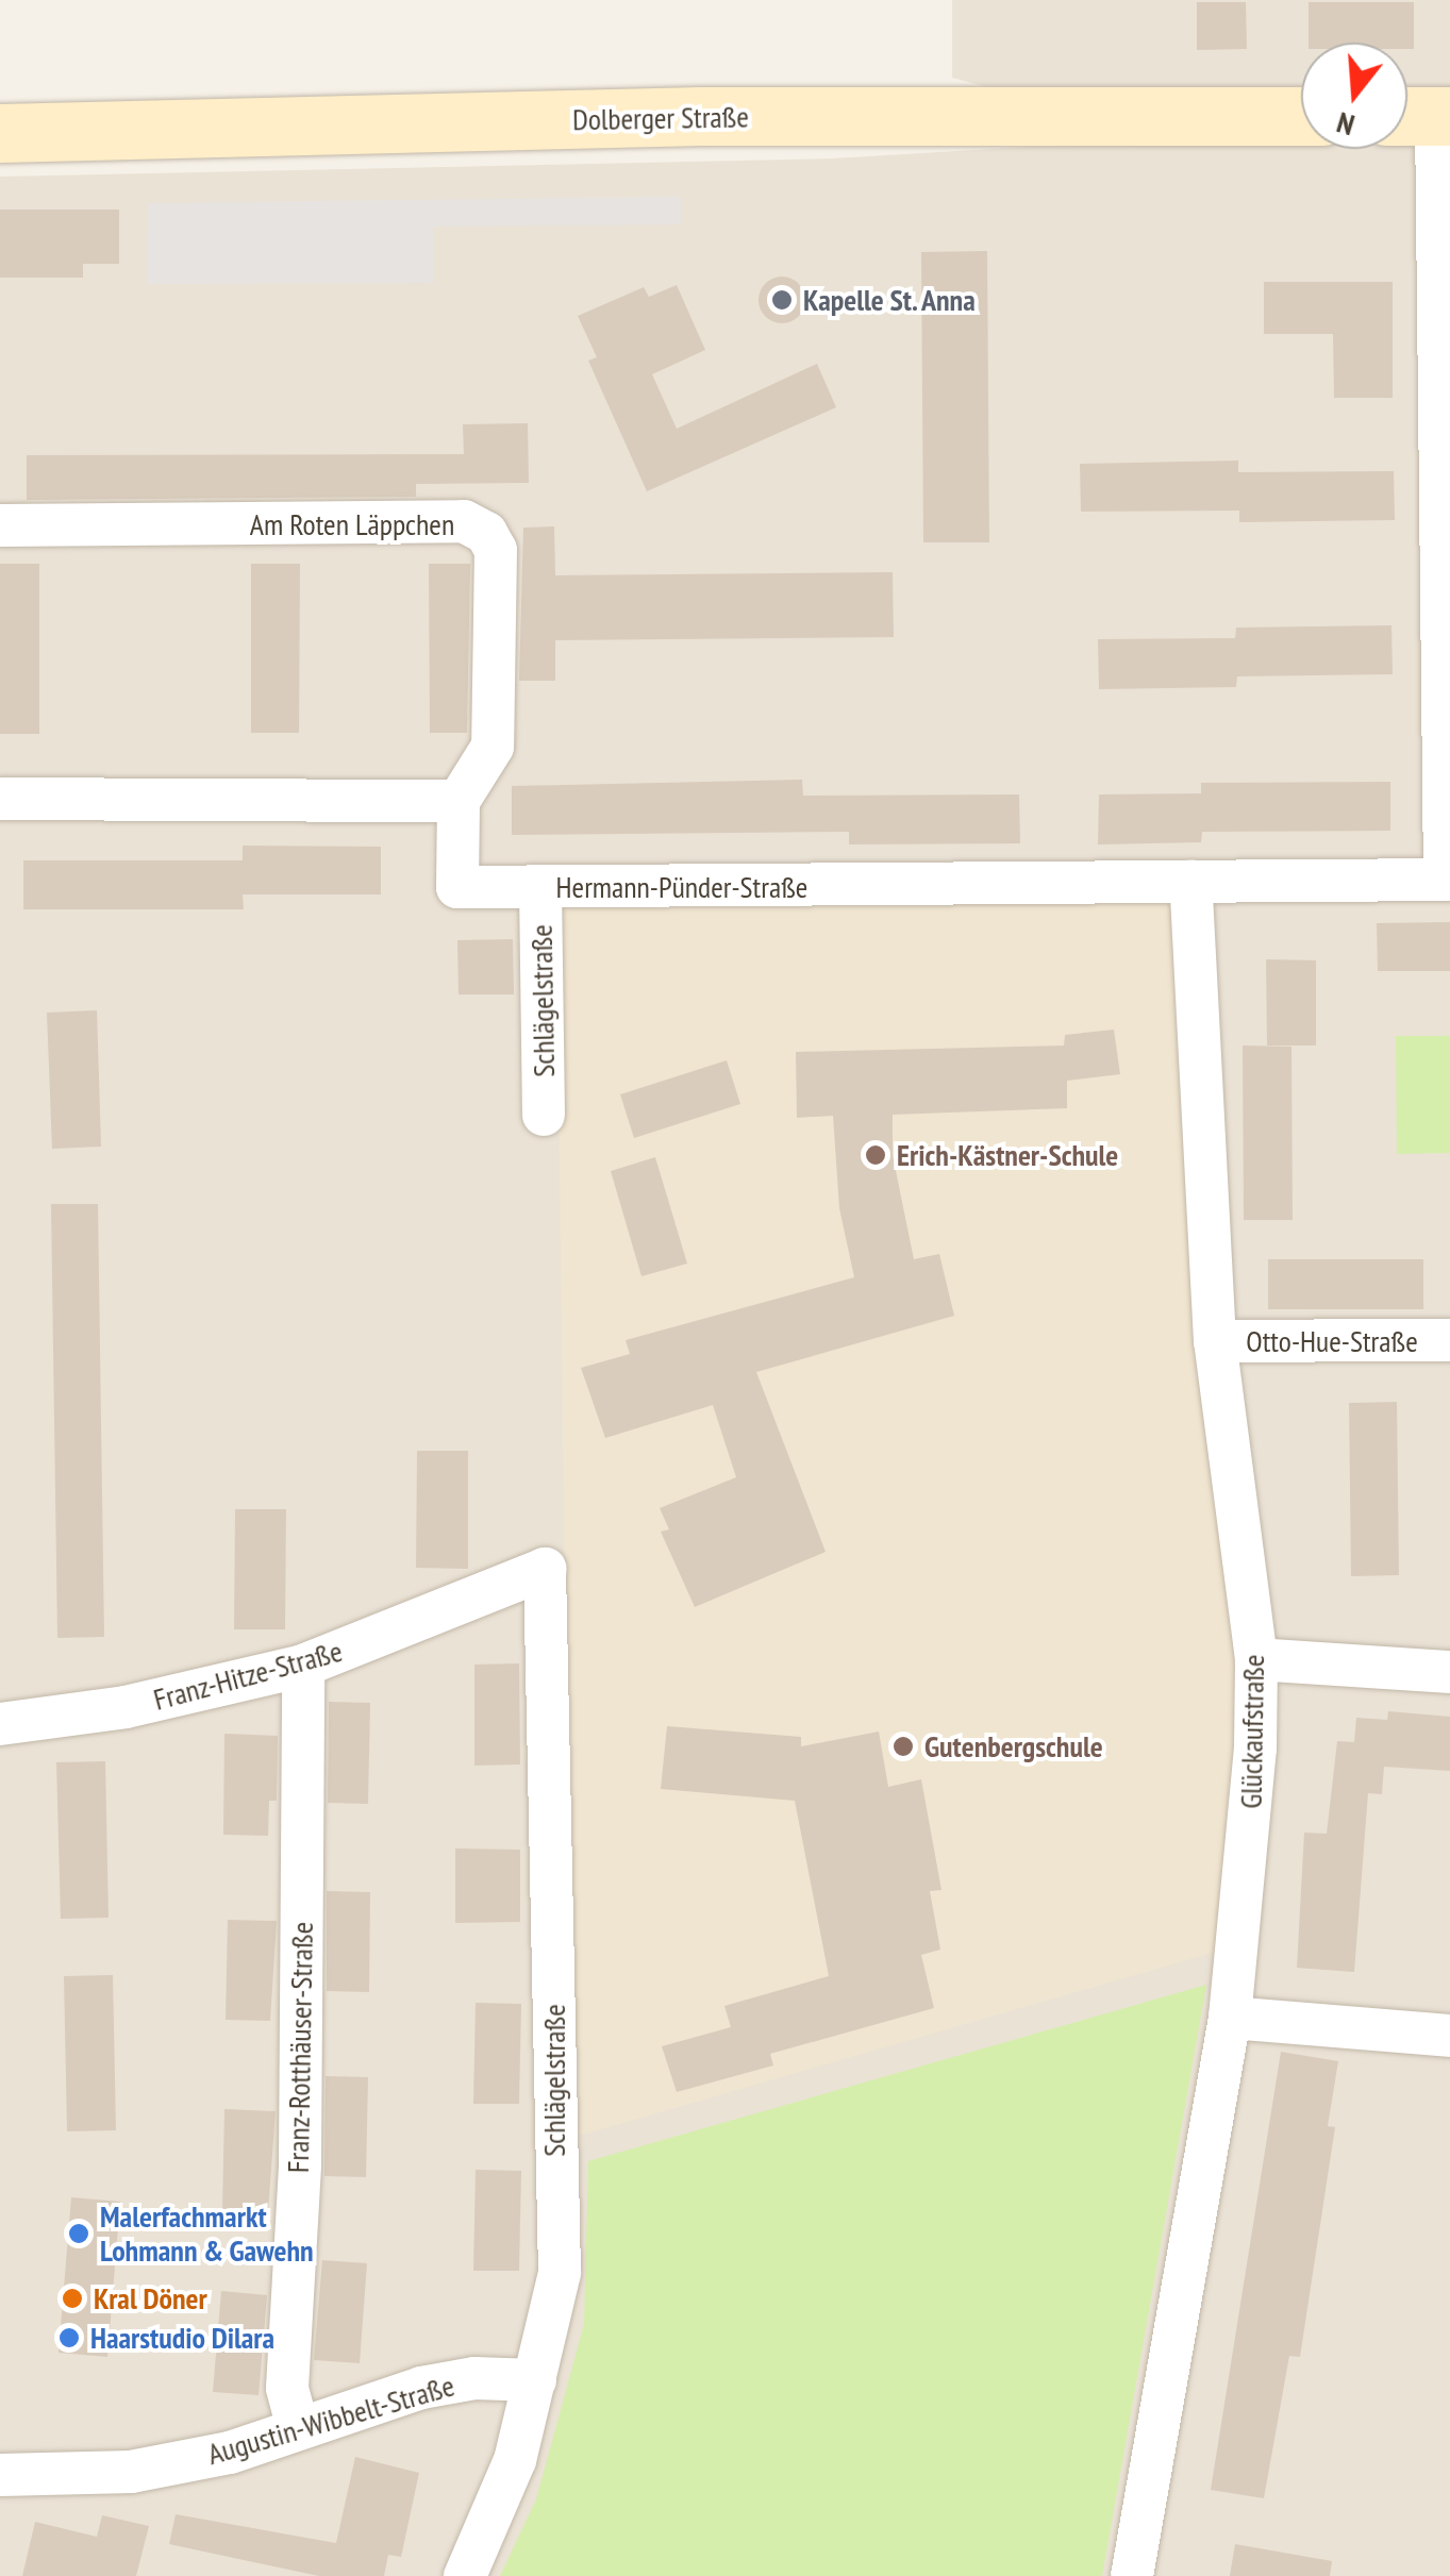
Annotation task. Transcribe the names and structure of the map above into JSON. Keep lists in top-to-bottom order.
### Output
{
  "streets": {
    "main road": ["Dolberger Straße"],
    "street": [
      "Am Roten Läppchen",
      "Hermann-Pünder-Straße",
      "Schlägelstraße",
      "Otto-Hue-Straße",
      "Franz-Hitze-Straße",
      "Glückaufstraße",
      "Franz-Rotthäuser-Straße",
      "Augustin-Wibbelt-Straße"
    ]
  },
  "crossings": [
    ["Am Roten Läppchen", "Hermann-Pünder-Straße"],
    ["Hermann-Pünder-Straße", "Schlägelstraße"],
    ["Hermann-Pünder-Straße", "Glückaufstraße"],
    ["Schlägelstraße", "Franz-Hitze-Straße"],
    ["Schlägelstraße", "Augustin-Wibbelt-Straße"],
    ["Otto-Hue-Straße", "Glückaufstraße"],
    ["Franz-Hitze-Straße", "Franz-Rotthäuser-Straße"],
    ["Franz-Rotthäuser-Straße", "Augustin-Wibbelt-Straße"]
  ],
  "places": [
    "Kapelle St. Anna",
    "Erich-Kästner-Schule",
    "Gutenbergschule",
    "Malerfachmarkt Lohmann & Gawehn",
    "Kral Döner",
    "Haarstudio Dilara"
  ],
  "north": "bottom"
}
